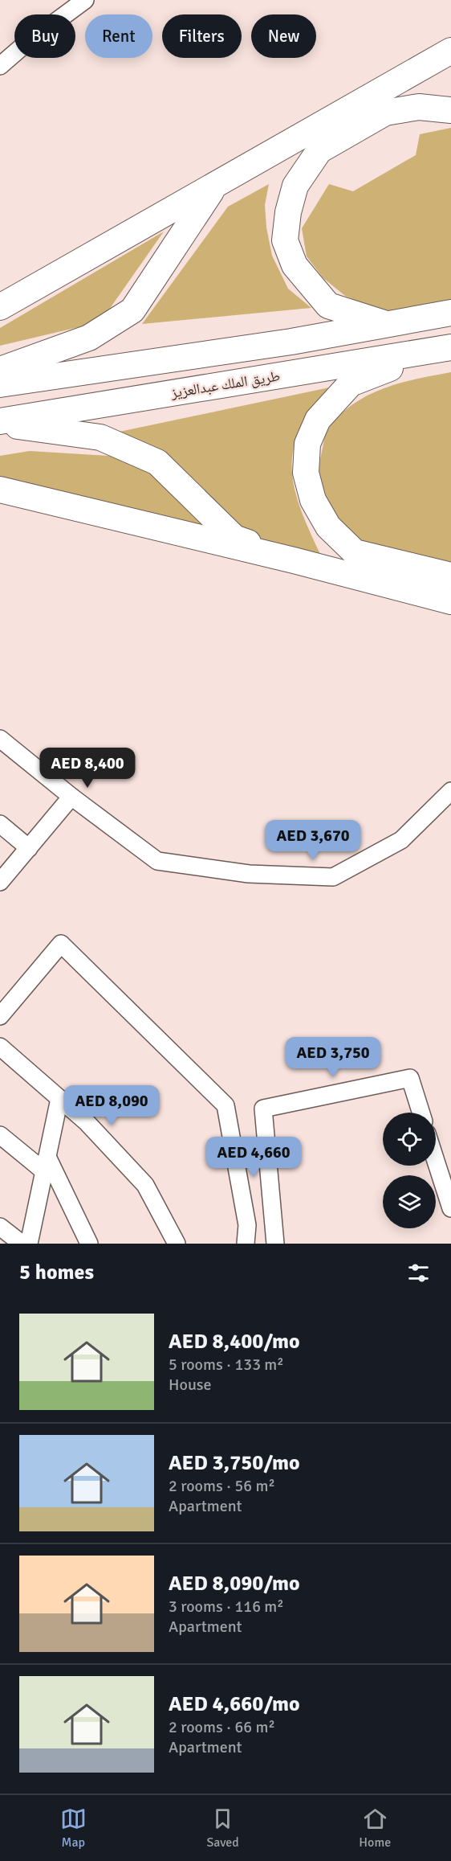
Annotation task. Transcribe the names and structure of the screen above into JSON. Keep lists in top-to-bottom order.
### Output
{
  "streets": {
    "highway": ["طريق الملك عبدالعزيز"]
  },
  "page": {
    "chip": [
      "Buy",
      "Rent",
      "Filters",
      "New"
    ],
    "price": [
      "AED 8,400",
      "AED 3,670",
      "AED 3,750",
      "AED 8,090",
      "AED 4,660"
    ],
    "heading": "5 homes",
    "list": [
      {
        "name": "AED 8,400/mo",
        "note": "5 rooms · 133 m² · House"
      },
      {
        "name": "AED 3,750/mo",
        "note": "2 rooms · 56 m² · Apartment"
      },
      {
        "name": "AED 8,090/mo",
        "note": "3 rooms · 116 m² · Apartment"
      },
      {
        "name": "AED 4,660/mo",
        "note": "2 rooms · 66 m² · Apartment"
      }
    ],
    "tabs": ["Map", "Saved", "Home"]
  }
}
